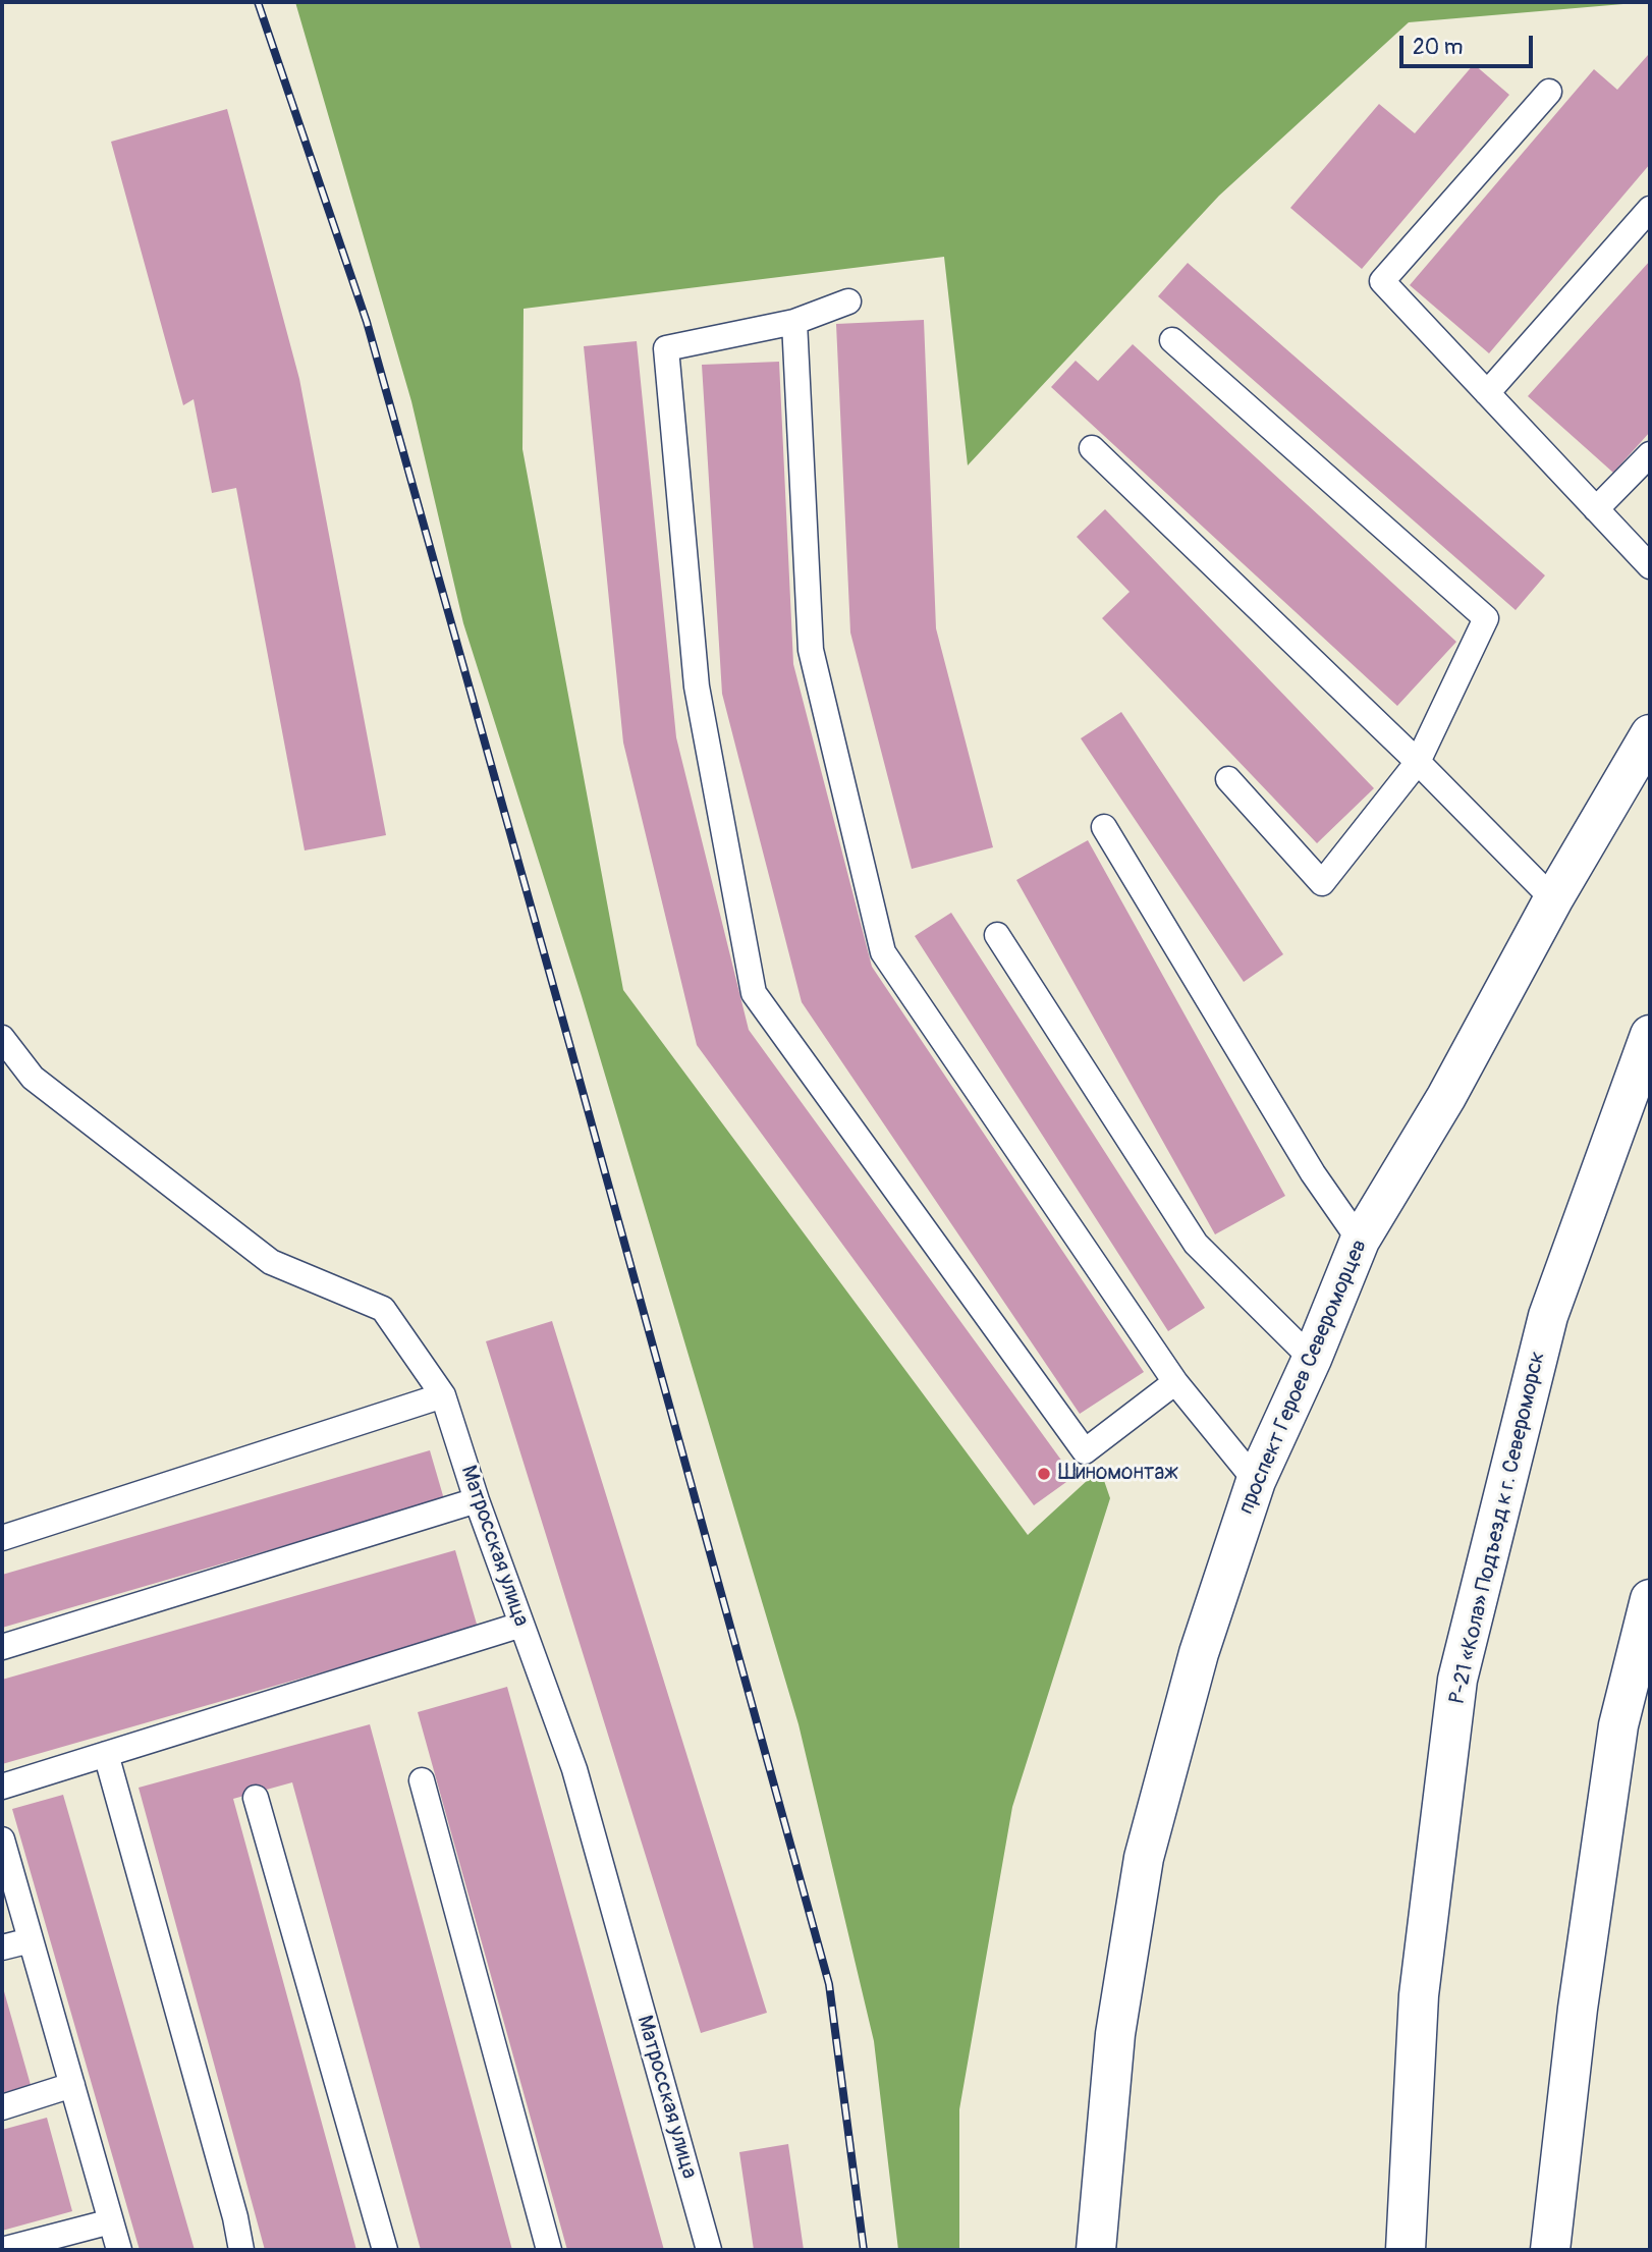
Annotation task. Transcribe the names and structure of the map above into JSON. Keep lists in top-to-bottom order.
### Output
{
  "streets": {
    "main road": ["проспект Героев Североморцев", "Р-21 «Кола» Подъезд к г. Североморск"],
    "lane": ["Матросская улица"]
  },
  "places": ["Шиномонтаж"],
  "scale_bar": "20 m"
}
